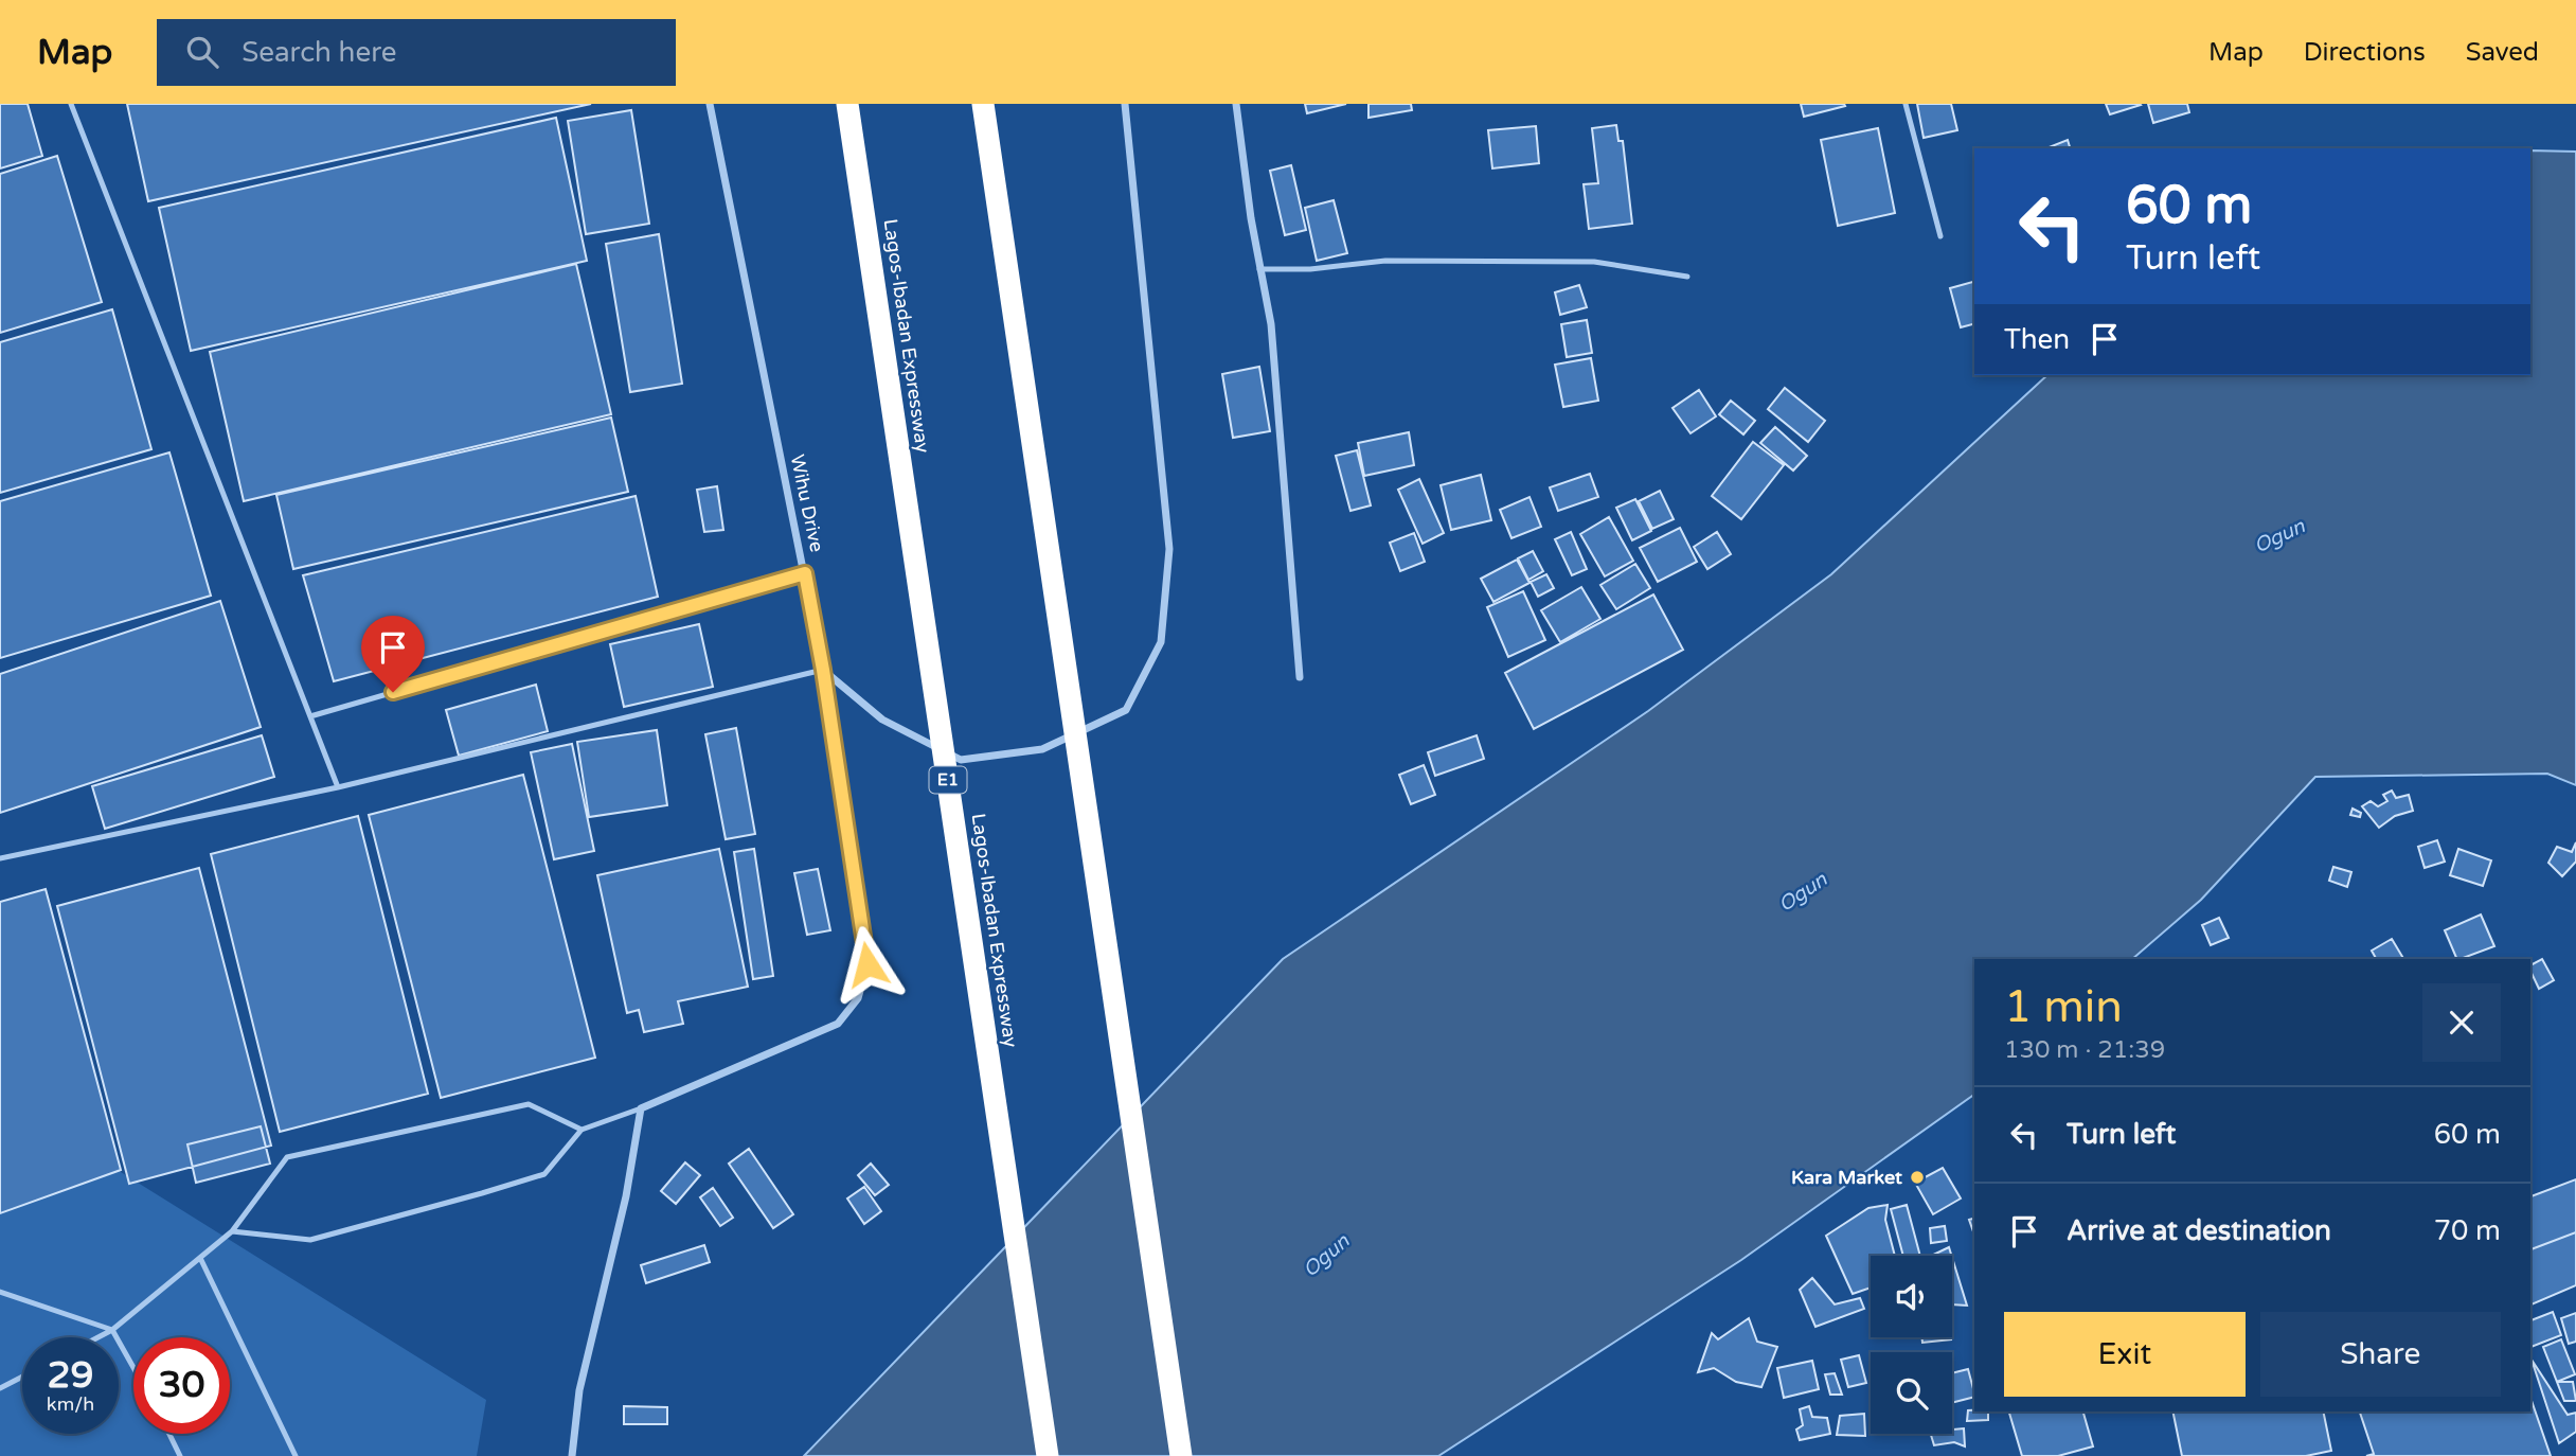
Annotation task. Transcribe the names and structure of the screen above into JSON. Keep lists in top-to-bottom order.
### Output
{
  "streets": {
    "highway": ["Lagos-Ibadan Expressway", "E1"],
    "street": ["Wihu Drive"]
  },
  "water": ["Ogun"],
  "places": ["Kara Market"],
  "page": {
    "header": "Map",
    "search": "Search here",
    "nav": ["Map", "Directions", "Saved"],
    "turn": ["60 m", "Turn left"],
    "then": "Then",
    "heading": ["1 min", "130 m · 21:39"],
    "list": [
      {
        "name": "Turn left",
        "value": "60 m"
      },
      {
        "name": "Arrive at destination",
        "value": "70 m"
      }
    ],
    "buttons": ["Exit", "Share"],
    "speed": "29 km/h",
    "limit": "30"
  }
}
